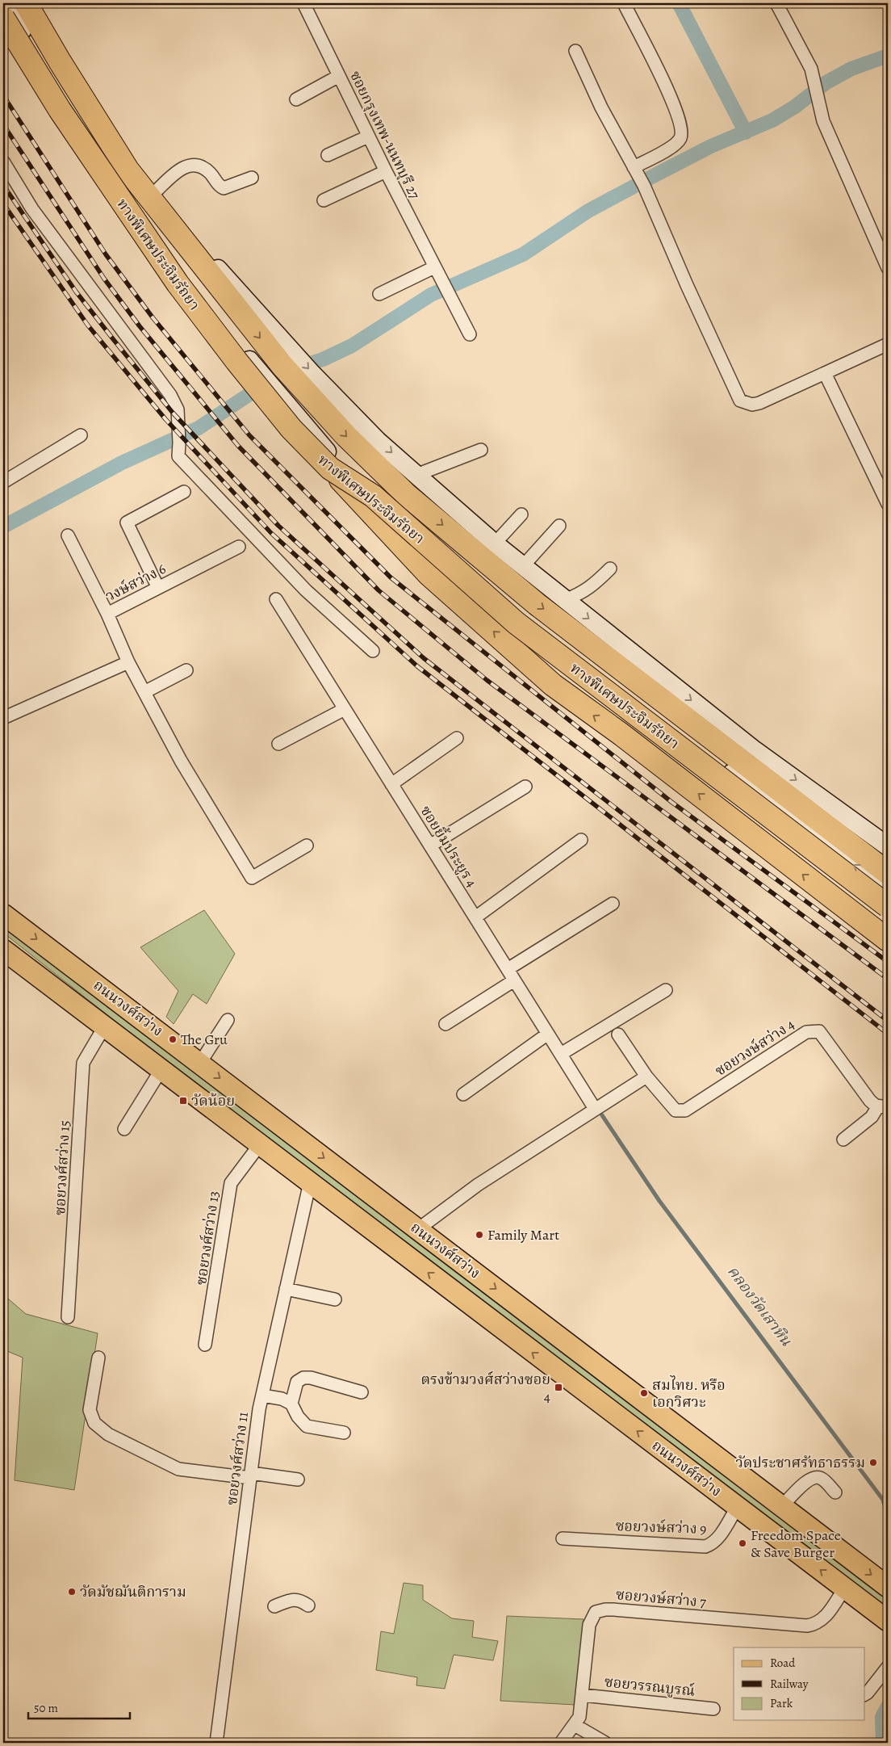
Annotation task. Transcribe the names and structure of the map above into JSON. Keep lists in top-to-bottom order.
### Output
{
  "streets": {
    "highway": ["ทางพิเศษประจิมรัถยา"],
    "main road": ["ถนนวงศ์สว่าง"],
    "street": [
      "ซอยกรุงเทพ-นนทบุรี 27",
      "วงษ์สว่าง 6",
      "ซอยยิ้มประยูร 4",
      "ซอยวงษ์สว่าง 4",
      "ซอยวงศ์สว่าง 15",
      "ซอยวงศ์สว่าง 13",
      "ซอยวงศ์สว่าง 11",
      "ซอยวงษ์สว่าง 9",
      "ซอยวงษ์สว่าง 7",
      "ซอยวรรณบูรณ์"
    ]
  },
  "crossings": [
    ["ถนนวงศ์สว่าง", "ซอยวงศ์สว่าง 15"],
    ["ถนนวงศ์สว่าง", "ซอยวงศ์สว่าง 13"],
    ["ถนนวงศ์สว่าง", "ซอยวงศ์สว่าง 11"],
    ["ถนนวงศ์สว่าง", "ซอยวงษ์สว่าง 9"],
    ["ถนนวงศ์สว่าง", "ซอยวงษ์สว่าง 7"],
    ["ซอยวงษ์สว่าง 7", "ซอยวรรณบูรณ์"]
  ],
  "water": ["คลองวัดเสาหิน"],
  "places": {
    "other": [
      "The Gru",
      "Family Mart",
      "สมไทย. หรือ เอกวิศวะ",
      "วัดประชาศรัทธาธรรม",
      "Freedom Space & Save Burger",
      "วัดมัชฌันติการาม"
    ],
    "transit": ["วัดน้อย", "ตรงข้ามวงศ์สว่างซอย 4"]
  },
  "legend": ["Road", "Railway", "Park"],
  "scale_bar": "50 m"
}
